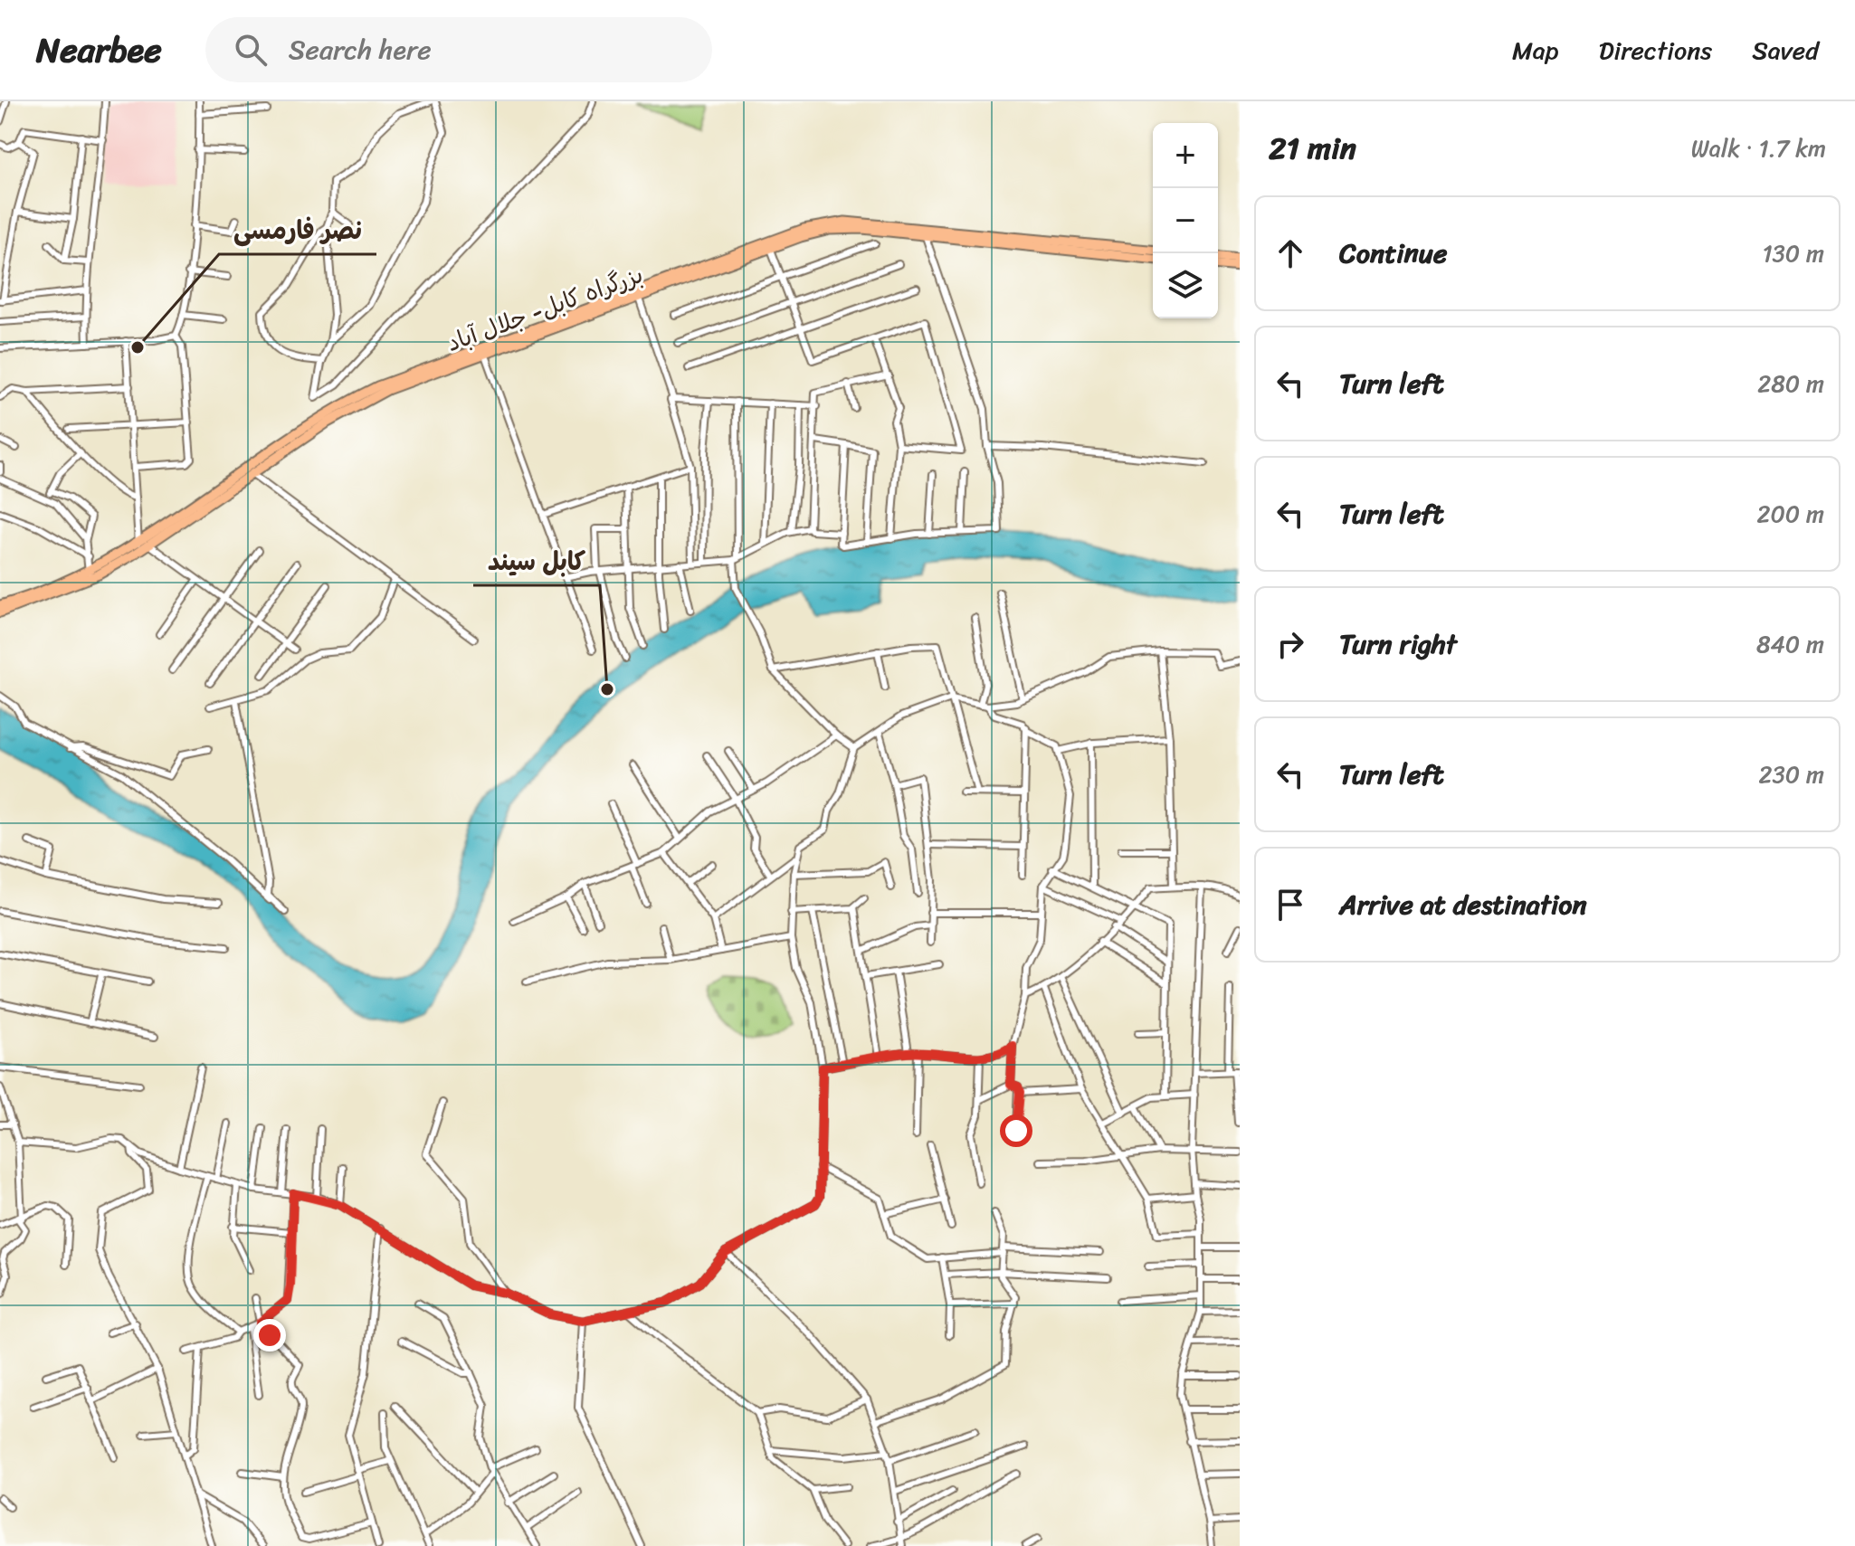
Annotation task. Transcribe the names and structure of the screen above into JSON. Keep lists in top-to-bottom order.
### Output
{
  "streets": {
    "highway": ["بزرگراه کابل- جلال آباد"]
  },
  "places": ["نصر فارمسی", "کابل سيند"],
  "page": {
    "header": "Nearbee",
    "search": "Search here",
    "nav": ["Map", "Directions", "Saved"],
    "heading": ["21 min", "Walk · 1.7 km"],
    "map_buttons": ["+", "−"],
    "list": [
      ["Continue", "130 m"],
      ["Turn left", "280 m"],
      ["Turn left", "200 m"],
      ["Turn right", "840 m"],
      ["Turn left", "230 m"],
      "Arrive at destination"
    ]
  }
}
